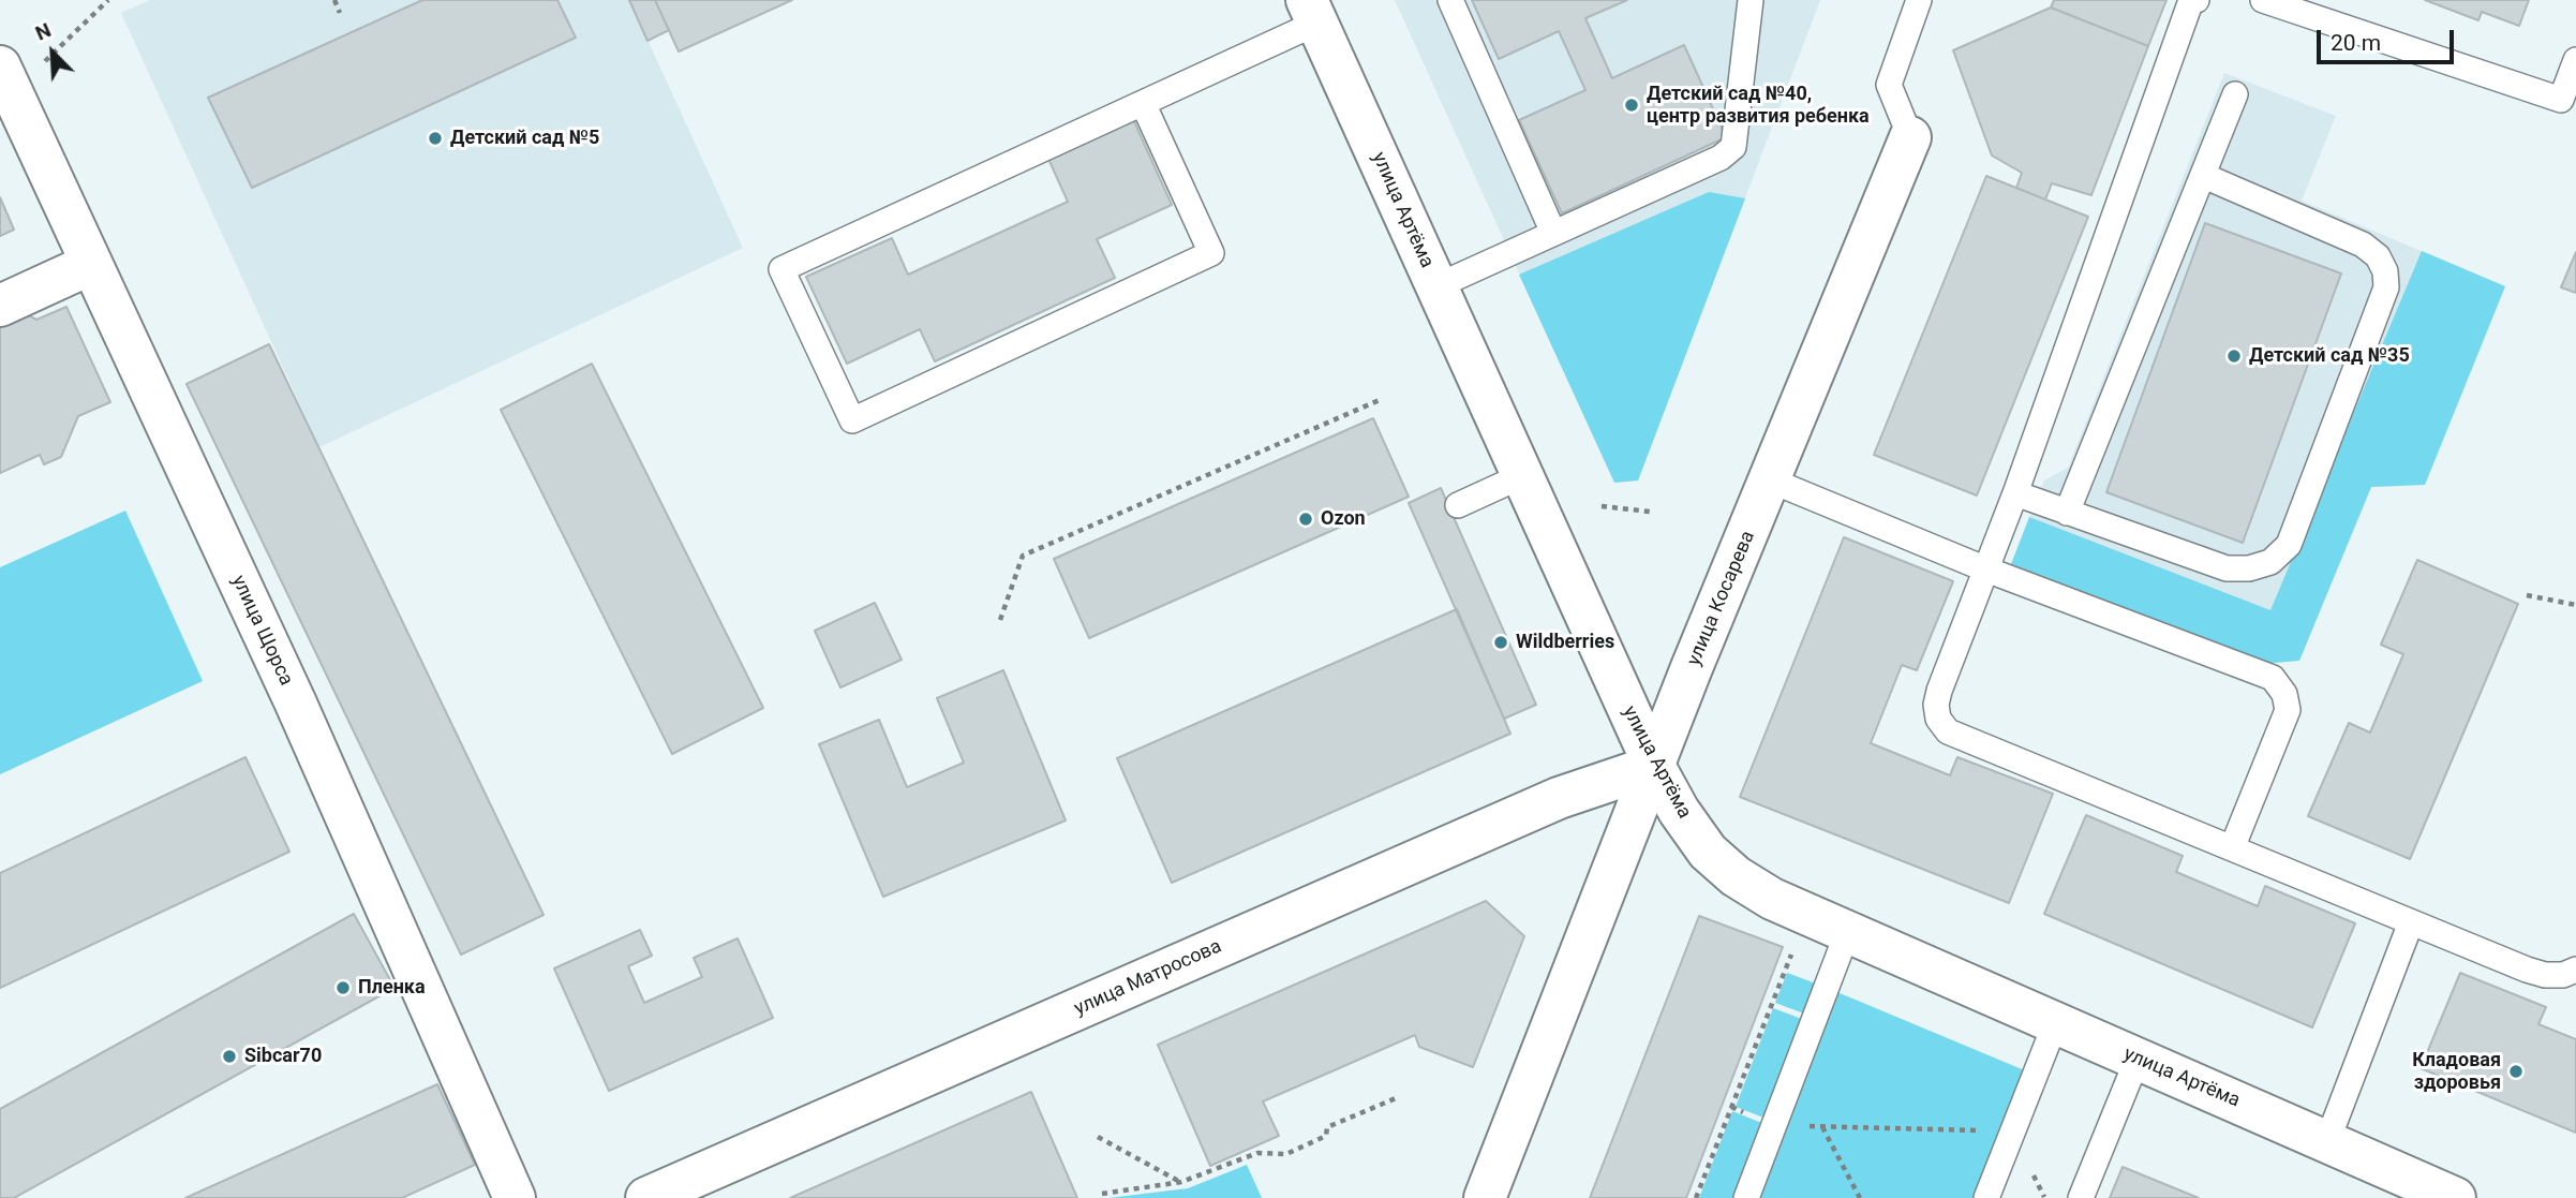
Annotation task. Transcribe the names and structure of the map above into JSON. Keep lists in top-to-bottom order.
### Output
{
  "streets": {
    "street": [
      "улица Артёма",
      "улица Косарева",
      "улица Щорса",
      "улица Матросова"
    ]
  },
  "crossings": [
    ["улица Артёма", "улица Косарева"],
    ["улица Артёма", "улица Матросова"],
    ["улица Косарева", "улица Матросова"]
  ],
  "places": [
    "Детский сад №40, центр развития ребенка",
    "Детский сад №5",
    "Детский сад №35",
    "Ozon",
    "Wildberries",
    "Пленка",
    "Sibcar70",
    "Кладовая здоровья"
  ],
  "scale_bar": "20 m",
  "north": "top left"
}
